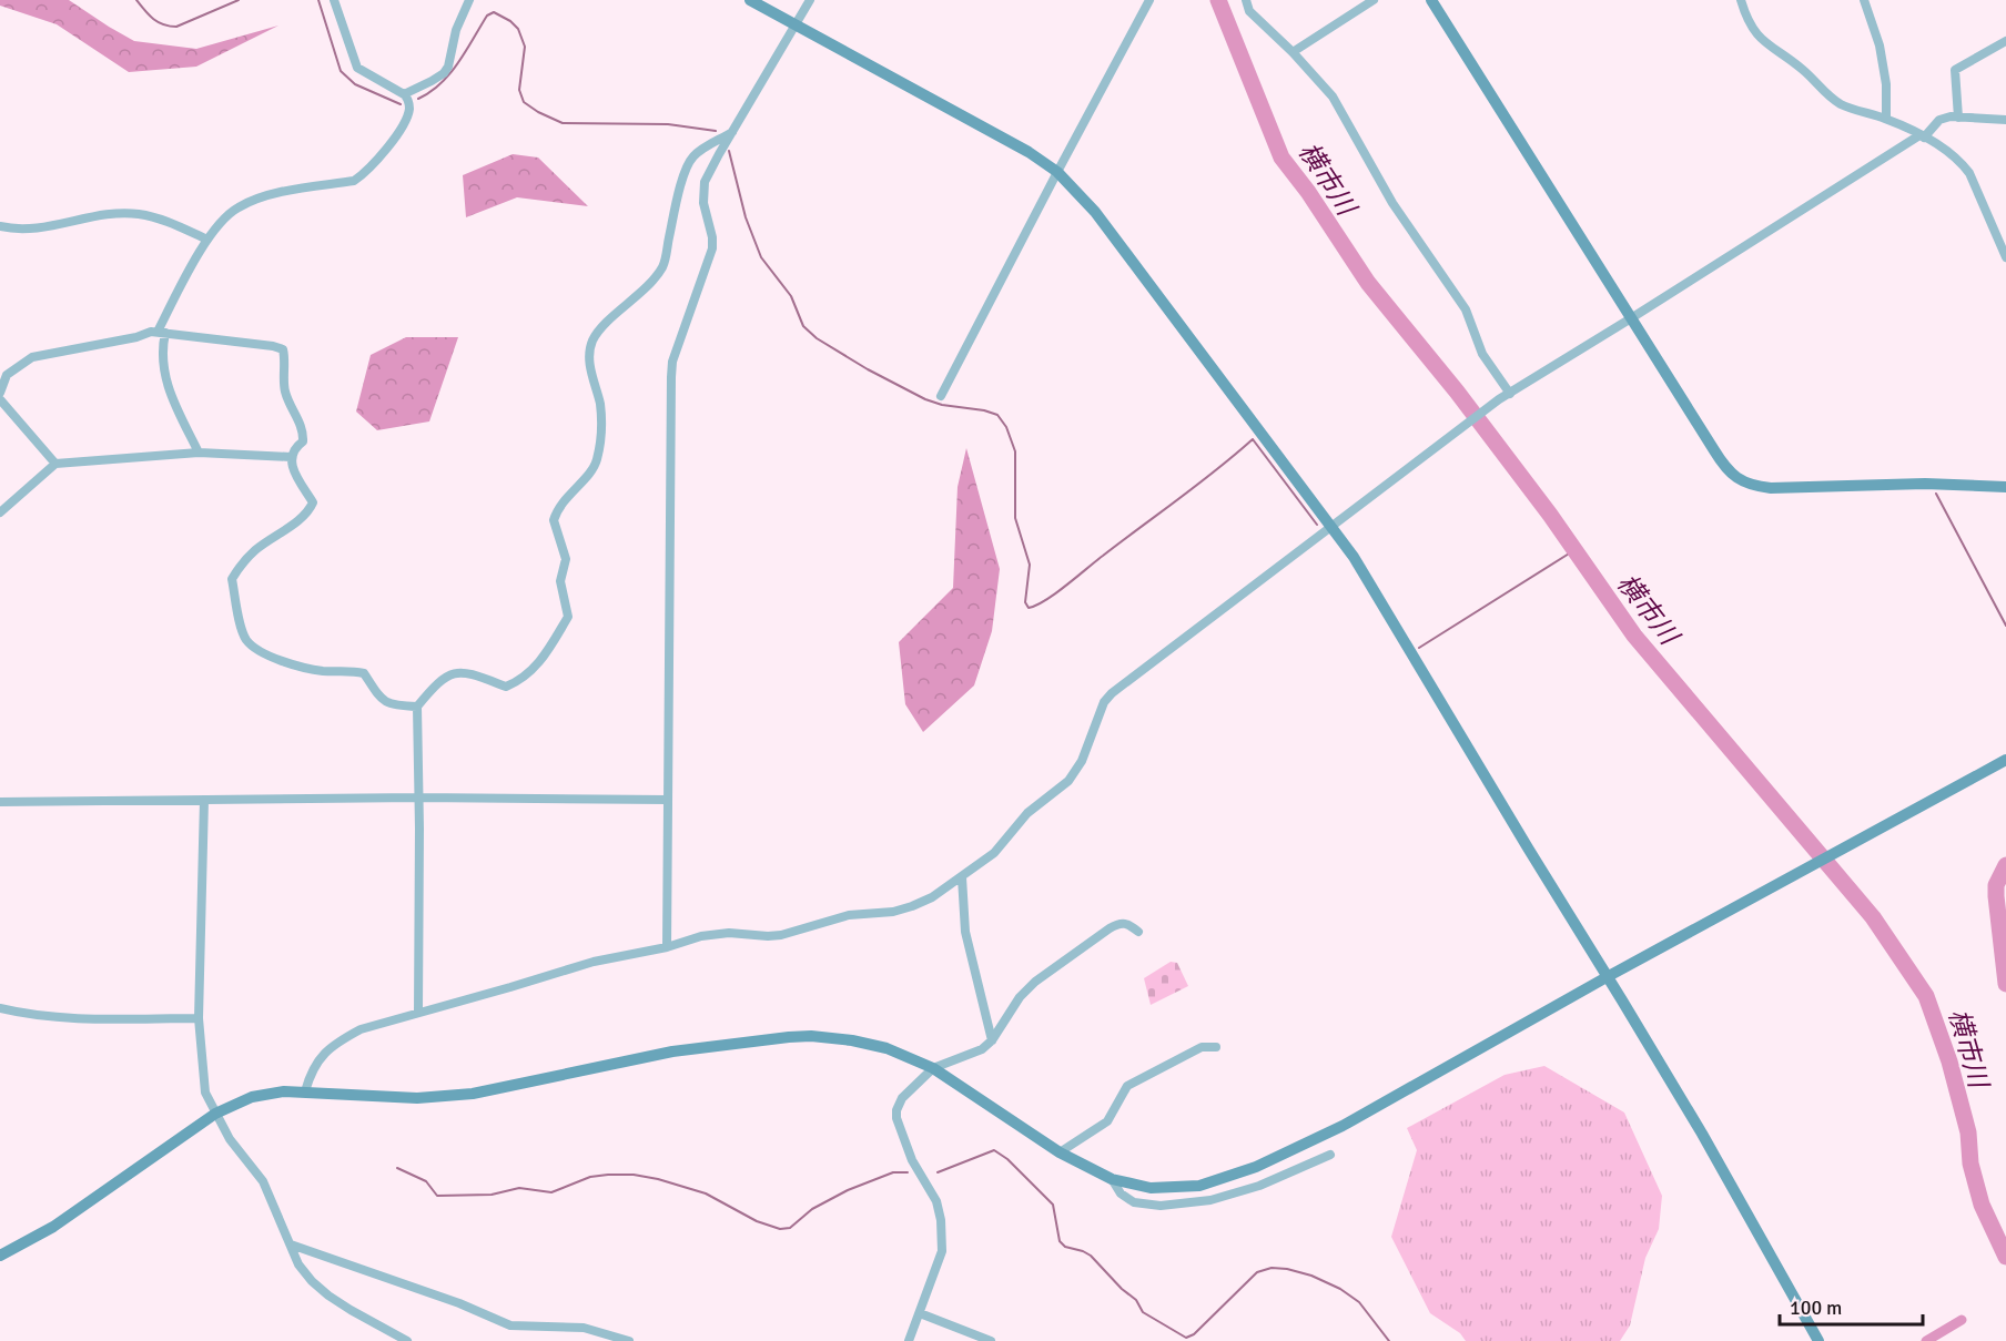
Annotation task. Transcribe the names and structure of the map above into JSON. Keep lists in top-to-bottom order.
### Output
{
  "water": ["横市川"],
  "scale_bar": "100 m"
}
